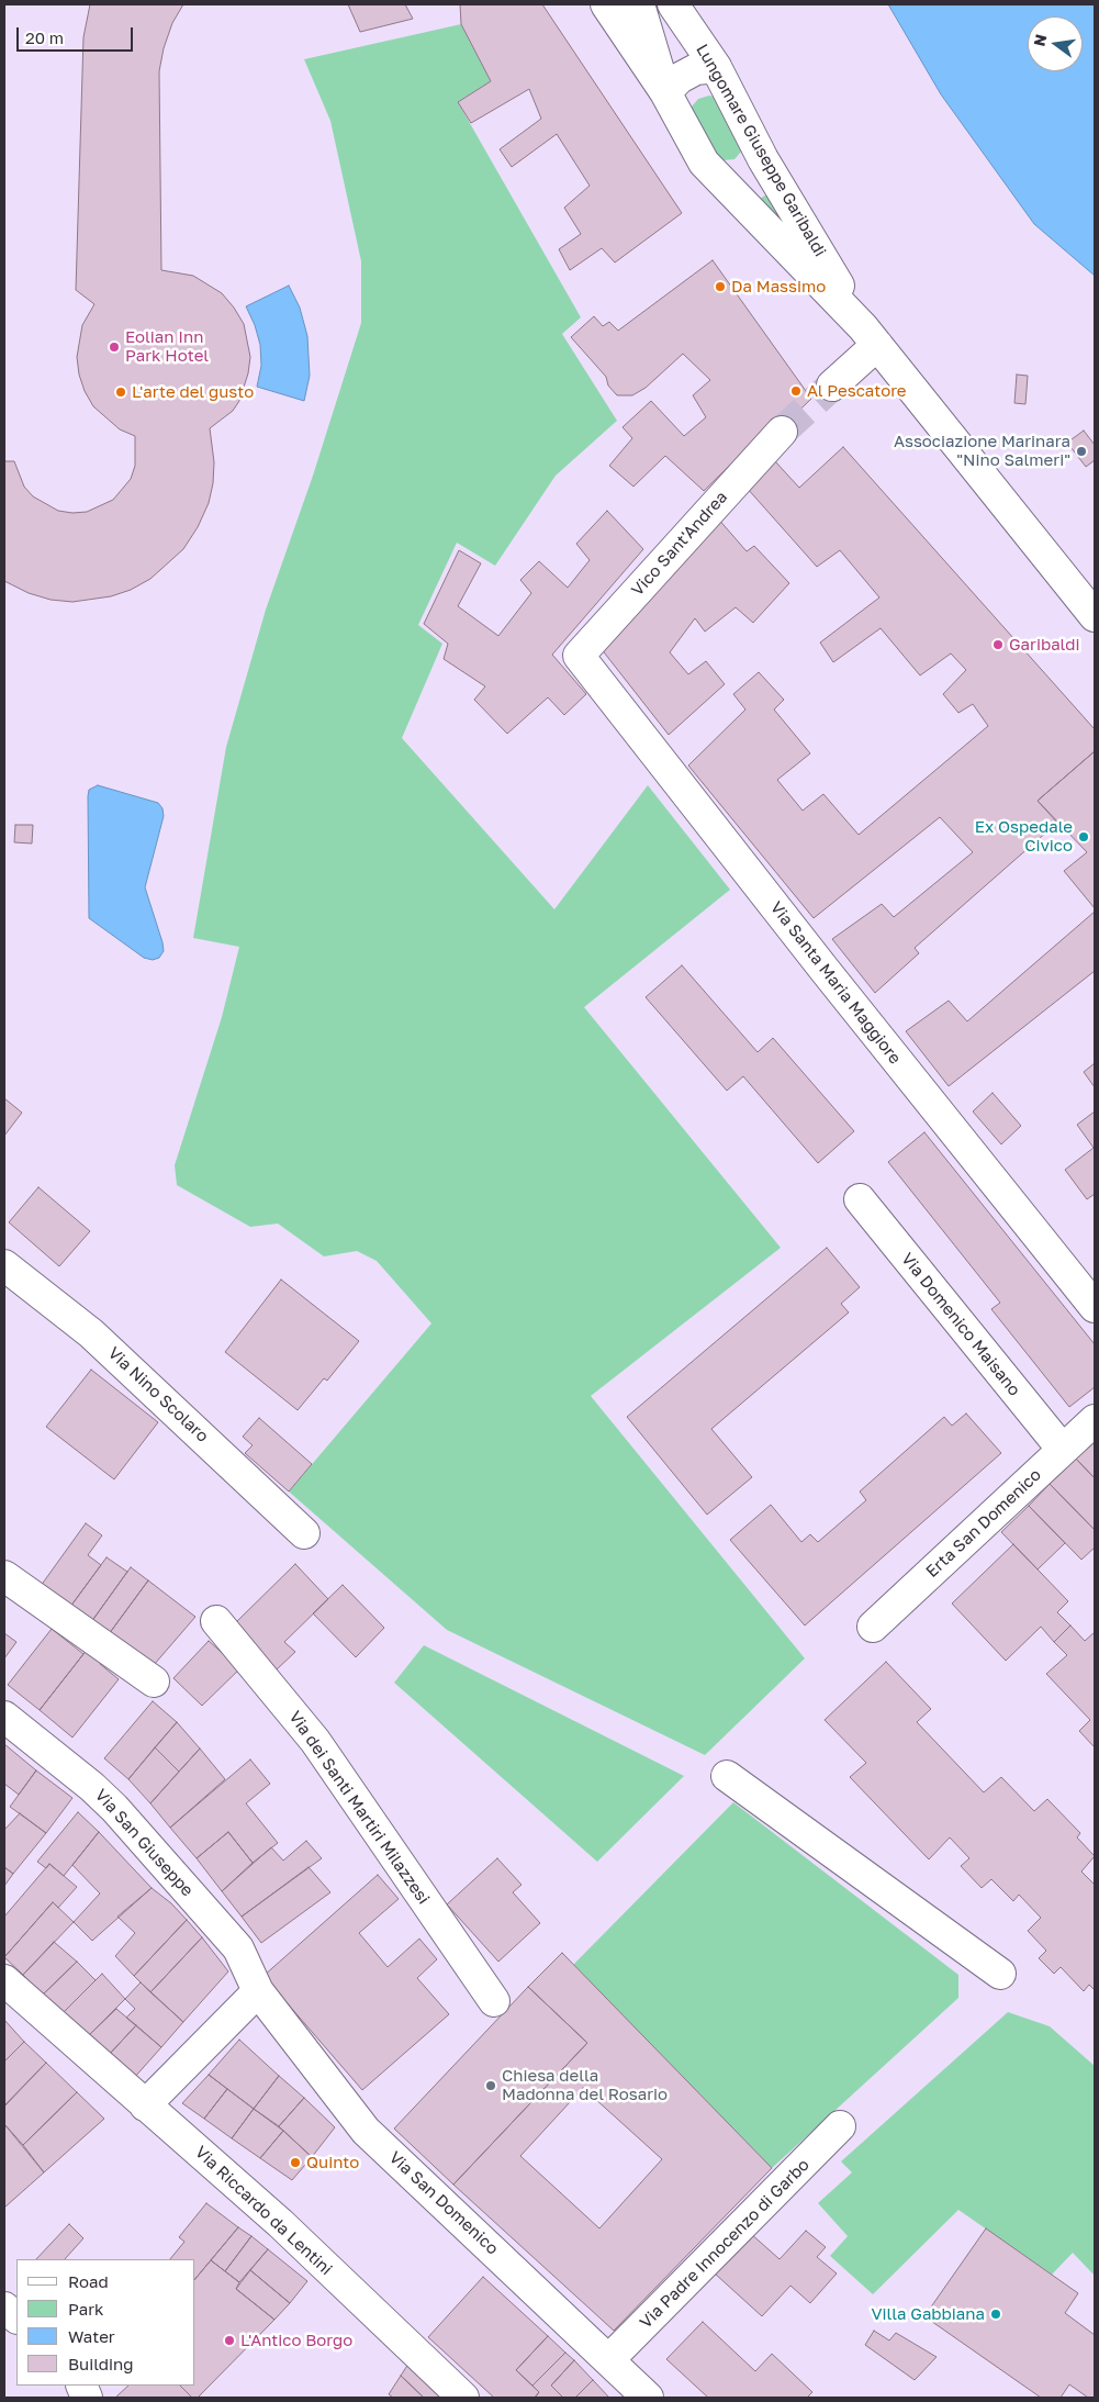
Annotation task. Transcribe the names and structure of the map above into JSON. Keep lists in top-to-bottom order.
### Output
{
  "streets": {
    "street": [
      "Lungomare Giuseppe Garibaldi",
      "Vico Sant'Andrea",
      "Via Santa Maria Maggiore",
      "Via Domenico Maisano",
      "Via Nino Scolaro",
      "Erta San Domenico",
      "Via dei Santi Martiri Milazzesi",
      "Via San Giuseppe",
      "Via San Domenico",
      "Via Riccardo da Lentini",
      "Via Padre Innocenzo di Garbo"
    ]
  },
  "crossings": [
    ["Vico Sant'Andrea", "Via Santa Maria Maggiore"],
    ["Via Domenico Maisano", "Erta San Domenico"],
    ["Via San Giuseppe", "Via San Domenico"],
    ["Via San Domenico", "Via Padre Innocenzo di Garbo"]
  ],
  "places": [
    "Da Massimo",
    "Eolian Inn Park Hotel",
    "Al Pescatore",
    "L'arte del gusto",
    "Associazione Marinara \"Nino Salmeri\"",
    "Garibaldi",
    "Ex Ospedale Civico",
    "Chiesa della Madonna del Rosario",
    "Quinto",
    "Villa Gabbiana",
    "L'Antico Borgo"
  ],
  "legend": [
    "Road",
    "Park",
    "Water",
    "Building"
  ],
  "scale_bar": "20 m",
  "north": "left"
}
